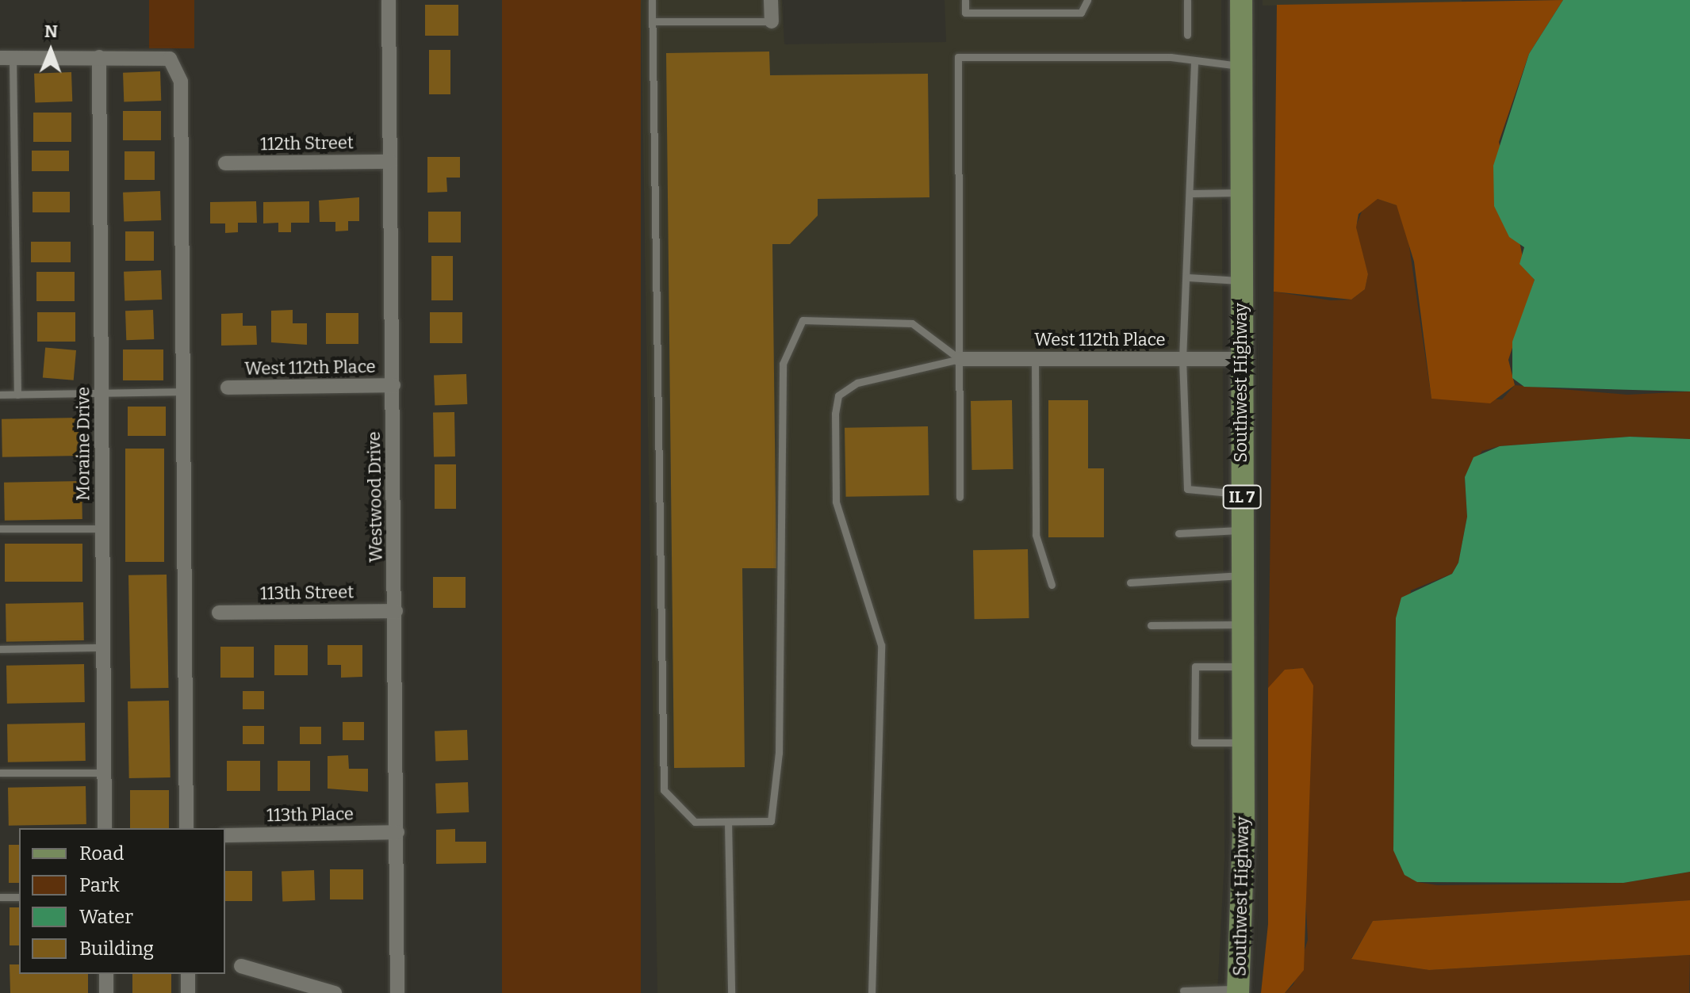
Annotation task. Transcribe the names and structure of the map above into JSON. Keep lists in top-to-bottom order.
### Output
{
  "streets": {
    "main road": ["Southwest Highway", "IL 7"],
    "street": [
      "112th Street",
      "West 112th Place",
      "Moraine Drive",
      "Westwood Drive",
      "113th Street",
      "113th Place"
    ]
  },
  "crossings": [
    ["112th Street", "Westwood Drive"],
    ["West 112th Place", "Southwest Highway"],
    ["West 112th Place", "Westwood Drive"],
    ["Westwood Drive", "113th Street"],
    ["Westwood Drive", "113th Place"]
  ],
  "legend": [
    "Road",
    "Park",
    "Water",
    "Building"
  ],
  "north": "top"
}
